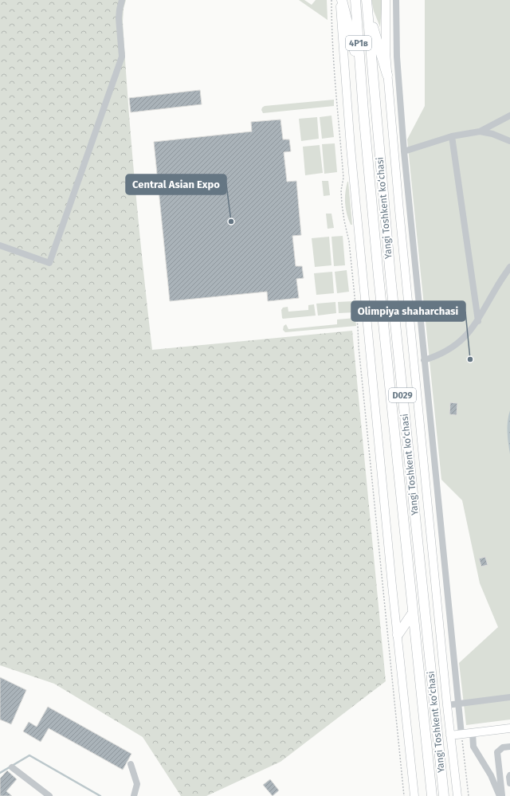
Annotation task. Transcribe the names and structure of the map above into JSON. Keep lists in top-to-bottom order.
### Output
{
  "streets": {
    "highway": ["4Р1в", "Yangi Toshkent ko‘chasi", "D029"]
  },
  "crossings": [
    ["4Р1в", "Yangi Toshkent ko‘chasi"]
  ],
  "places": ["Central Asian Expo", "Olimpiya shaharchasi"]
}
